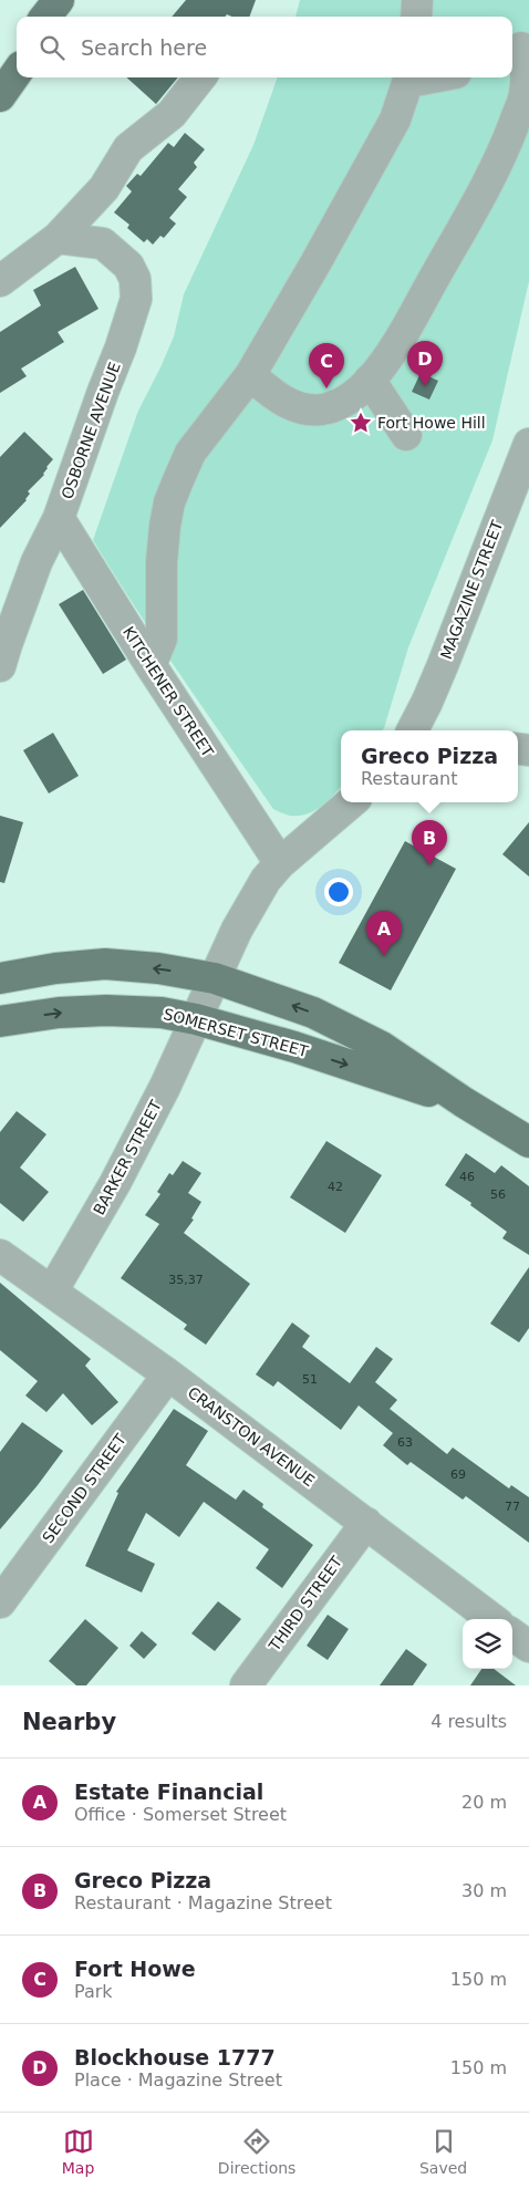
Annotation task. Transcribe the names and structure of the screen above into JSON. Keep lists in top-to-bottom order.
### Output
{
  "streets": {
    "main road": ["SOMERSET STREET"],
    "street": [
      "OSBORNE AVENUE",
      "MAGAZINE STREET",
      "KITCHENER STREET",
      "BARKER STREET",
      "CRANSTON AVENUE",
      "SECOND STREET",
      "THIRD STREET"
    ]
  },
  "crossings": [
    ["OSBORNE AVENUE", "KITCHENER STREET"],
    ["SOMERSET STREET", "BARKER STREET"],
    ["BARKER STREET", "CRANSTON AVENUE"],
    ["CRANSTON AVENUE", "SECOND STREET"],
    ["CRANSTON AVENUE", "THIRD STREET"]
  ],
  "places": {
    "place": ["Fort Howe Hill"]
  },
  "house_numbers": [
    "46",
    "42",
    "56",
    "35,37",
    "51",
    "63",
    "69",
    "77"
  ],
  "page": {
    "search": "Search here",
    "pins": [
      "D",
      "C",
      "B",
      "A"
    ],
    "popup": ["Greco Pizza", "Restaurant"],
    "heading": ["Nearby", "4 results"],
    "list": [
      {
        "mark": "A",
        "name": "Estate Financial",
        "note": "Office · Somerset Street",
        "value": "20 m"
      },
      {
        "mark": "B",
        "name": "Greco Pizza",
        "note": "Restaurant · Magazine Street",
        "value": "30 m"
      },
      {
        "mark": "C",
        "name": "Fort Howe",
        "note": "Park",
        "value": "150 m"
      },
      {
        "mark": "D",
        "name": "Blockhouse 1777",
        "note": "Place · Magazine Street",
        "value": "150 m"
      }
    ],
    "nav": ["Map", "Directions", "Saved"]
  }
}
